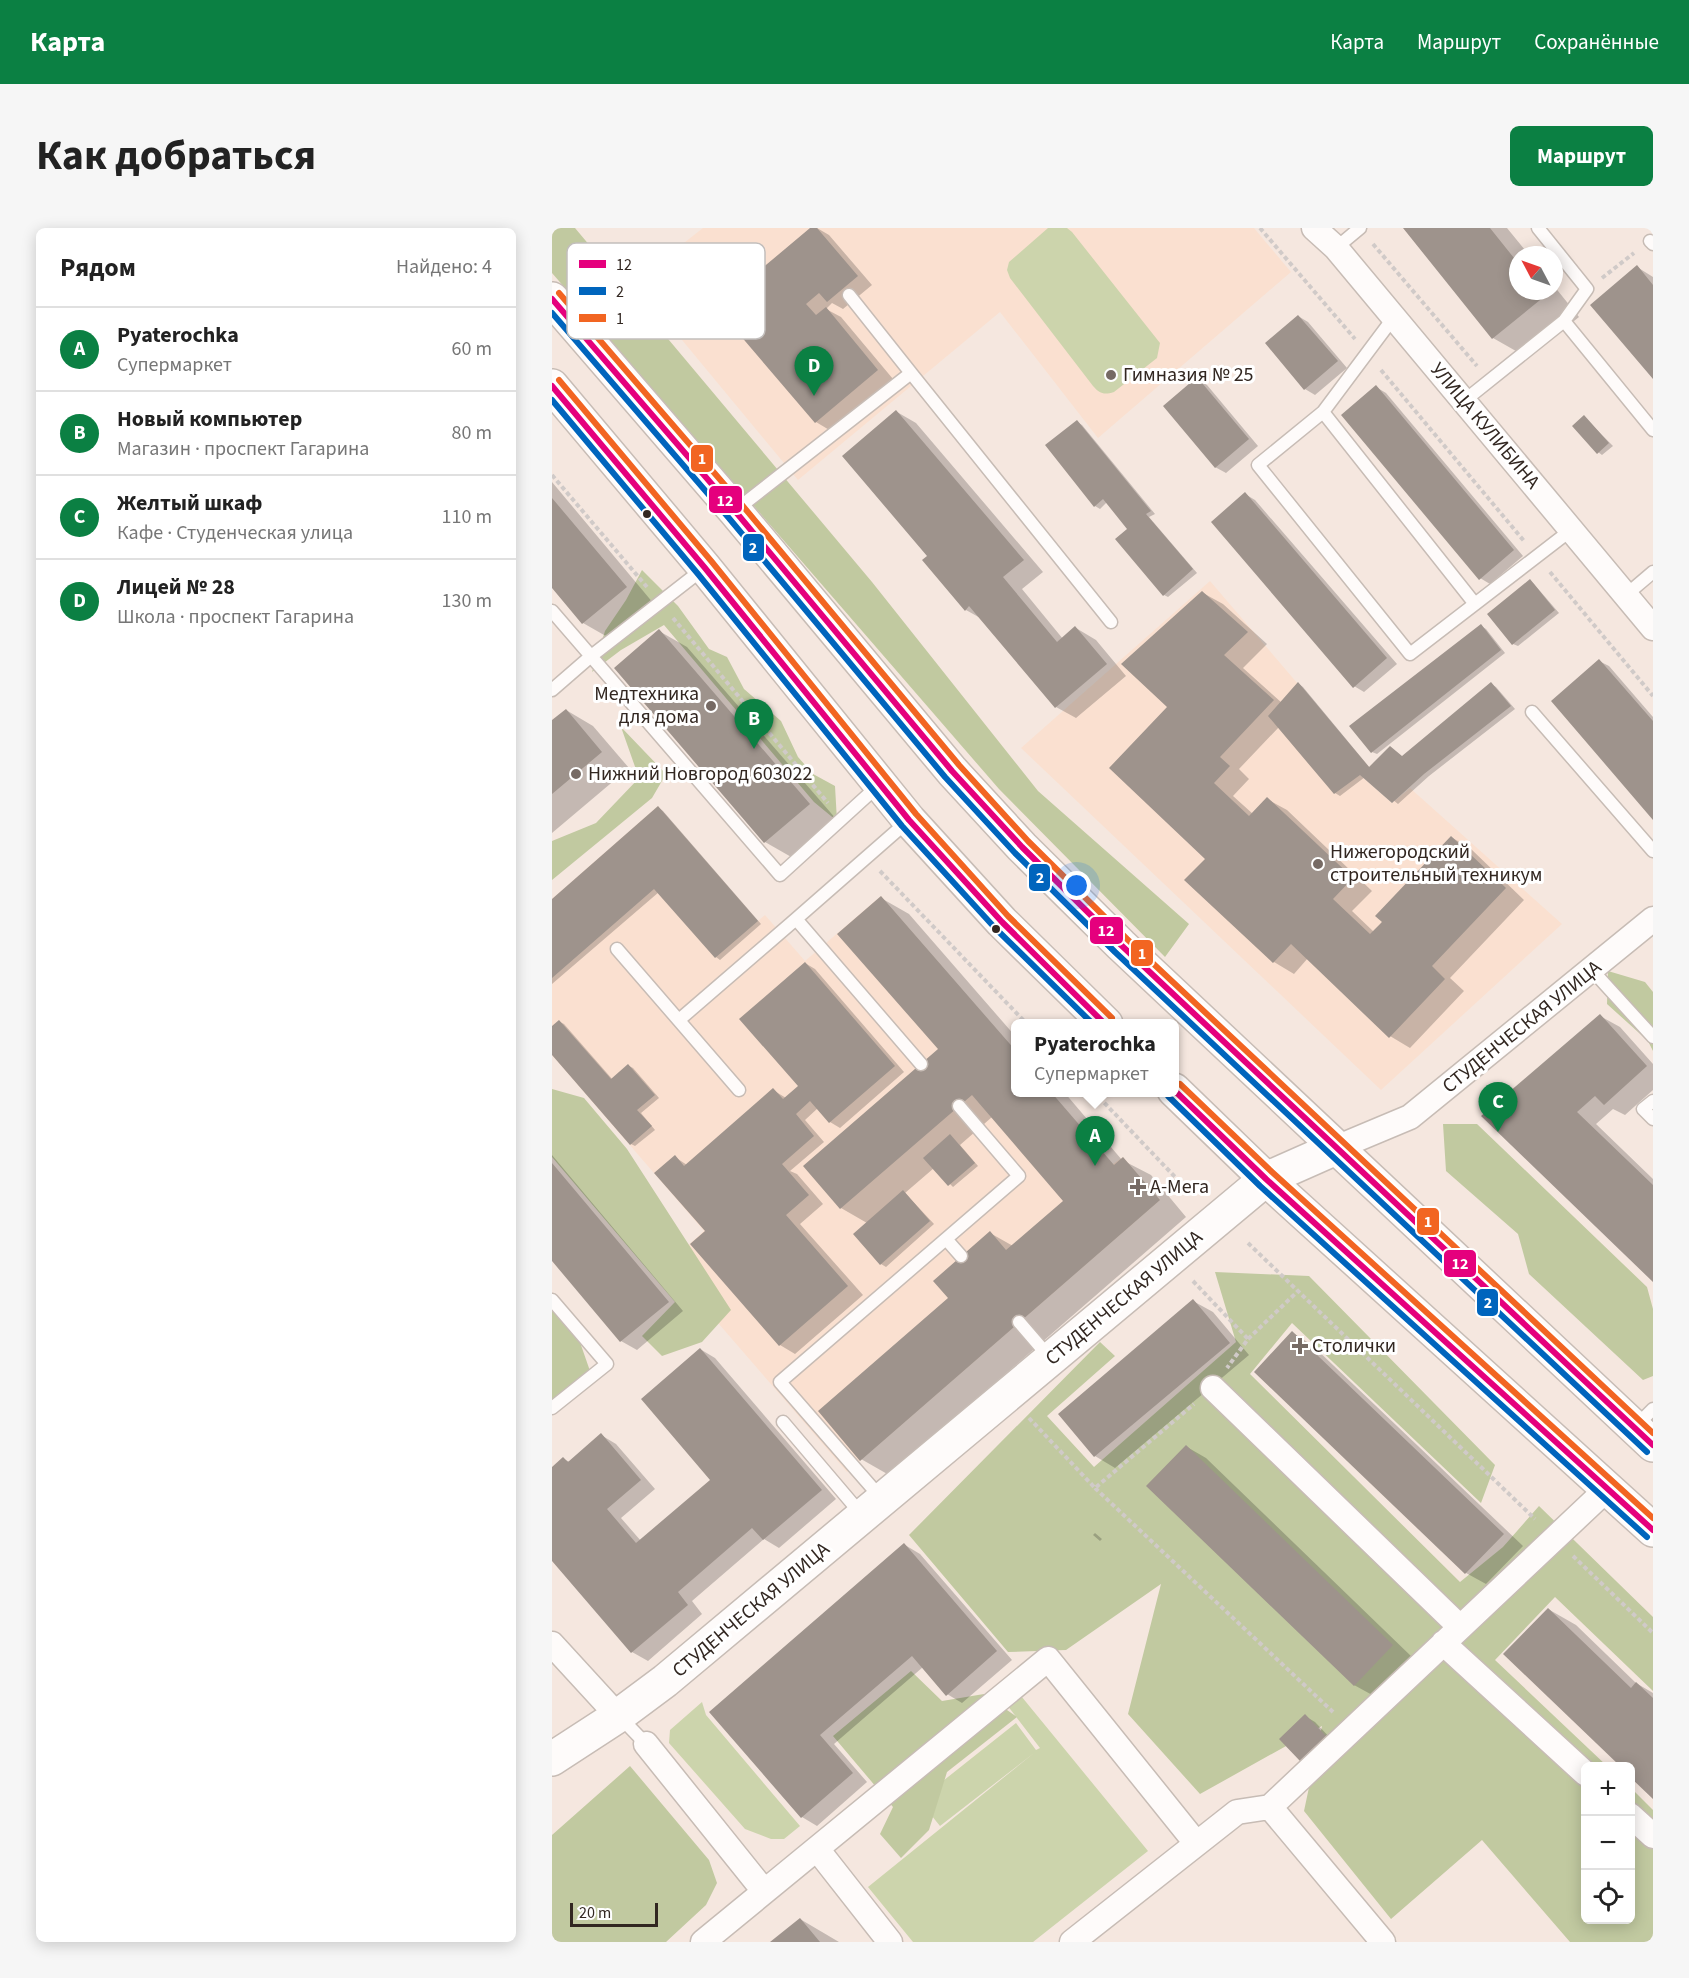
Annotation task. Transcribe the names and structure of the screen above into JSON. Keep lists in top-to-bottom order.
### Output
{
  "streets": {
    "main road": ["СТУДЕНЧЕСКАЯ УЛИЦА"],
    "street": ["УЛИЦА КУЛИБИНА"]
  },
  "places": {
    "other": [
      "Гимназия № 25",
      "Медтехника для дома",
      "Нижний Новгород 603022",
      "Нижегородский строительный техникум"
    ],
    "health": ["А-Мега", "Столички"]
  },
  "lines": ["transit line 1", "transit line 12", "transit line 2"],
  "legend": ["12", "2", "1"],
  "scale_bar": "20 m",
  "north": "top left",
  "page": {
    "header": "Карта",
    "nav": ["Карта", "Маршрут", "Сохранённые"],
    "title": "Как добраться",
    "buttons": "Маршрут",
    "heading": ["Рядом", "Найдено: 4"],
    "list": [
      {
        "mark": "A",
        "name": "Pyaterochka",
        "note": "Супермаркет",
        "value": "60 m"
      },
      {
        "mark": "B",
        "name": "Новый компьютер",
        "note": "Магазин · проспект Гагарина",
        "value": "80 m"
      },
      {
        "mark": "C",
        "name": "Желтый шкаф",
        "note": "Кафе · Студенческая улица",
        "value": "110 m"
      },
      {
        "mark": "D",
        "name": "Лицей № 28",
        "note": "Школа · проспект Гагарина",
        "value": "130 m"
      }
    ],
    "pins": [
      "D",
      "B",
      "C",
      "A"
    ],
    "popup": ["Pyaterochka", "Супермаркет"],
    "map_buttons": ["+", "−"],
    "scale": "20 m"
  }
}
